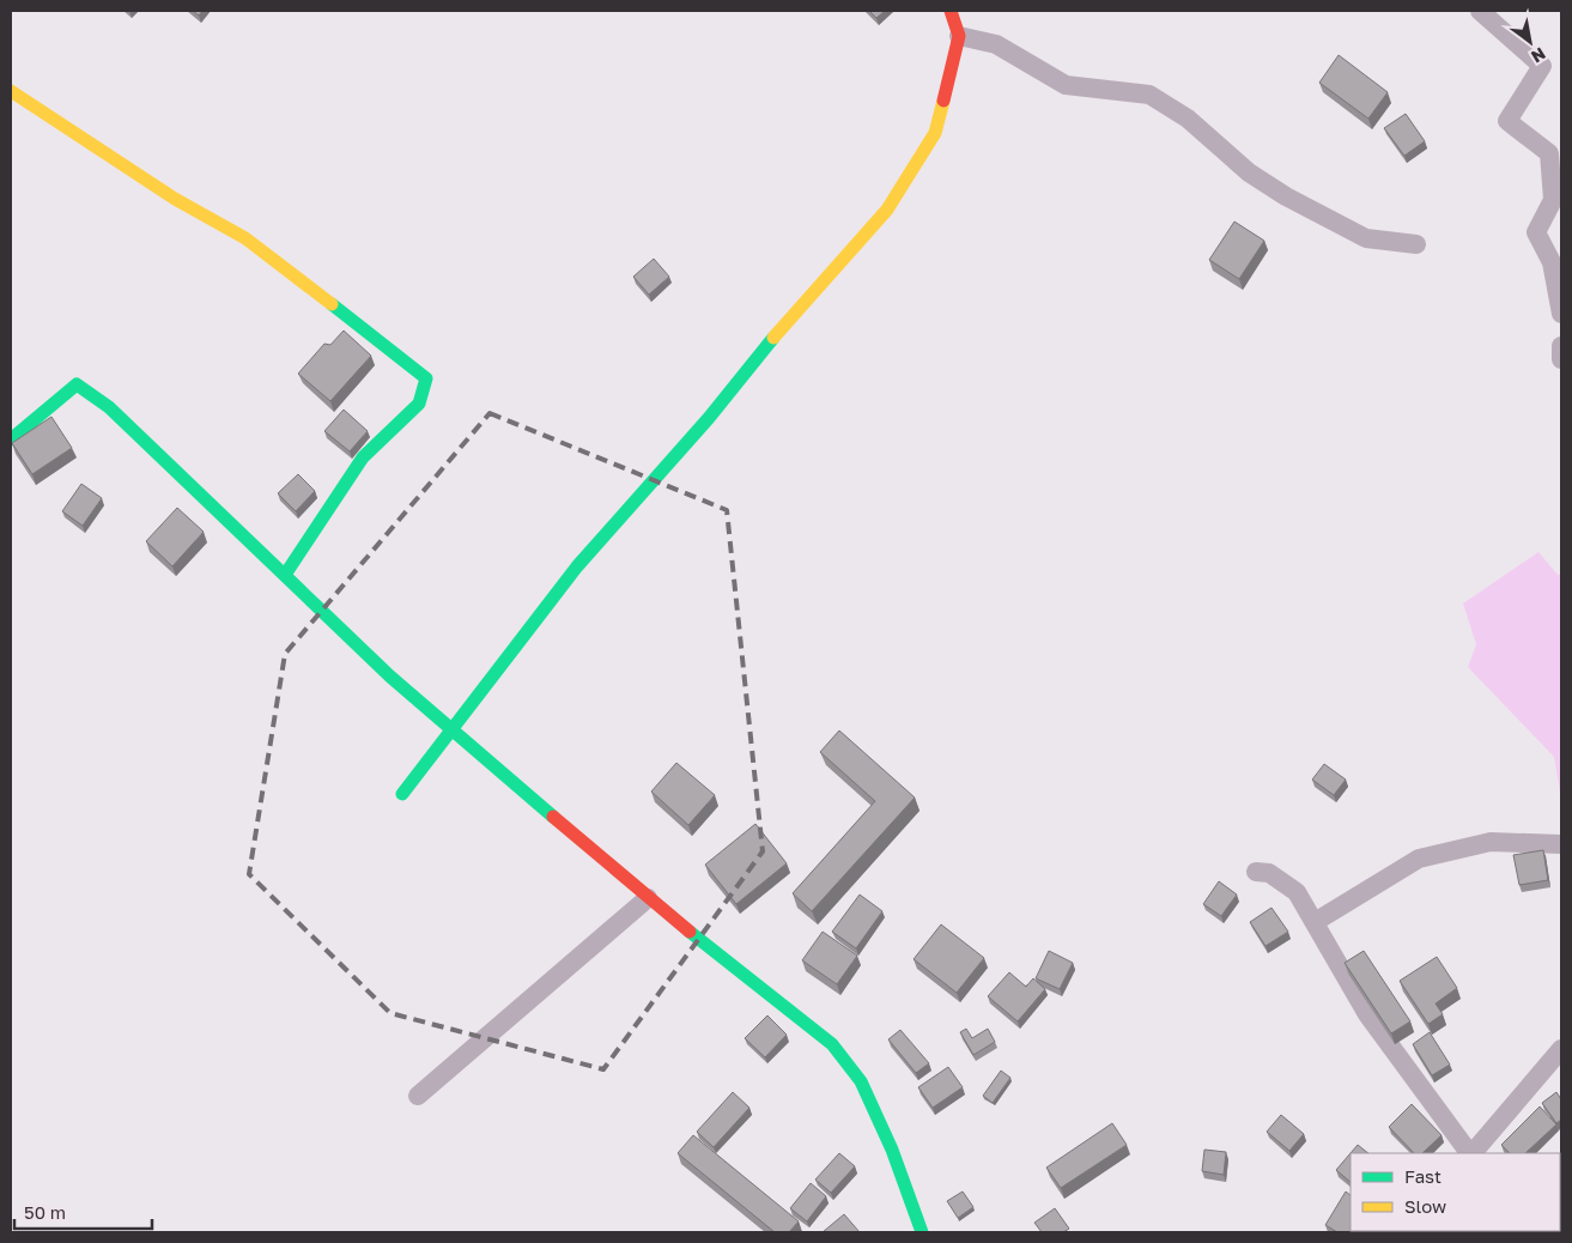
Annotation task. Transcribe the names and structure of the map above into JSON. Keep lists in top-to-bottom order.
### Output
{
  "legend": ["Fast", "Slow"],
  "scale_bar": "50 m",
  "north": "bottom right"
}
